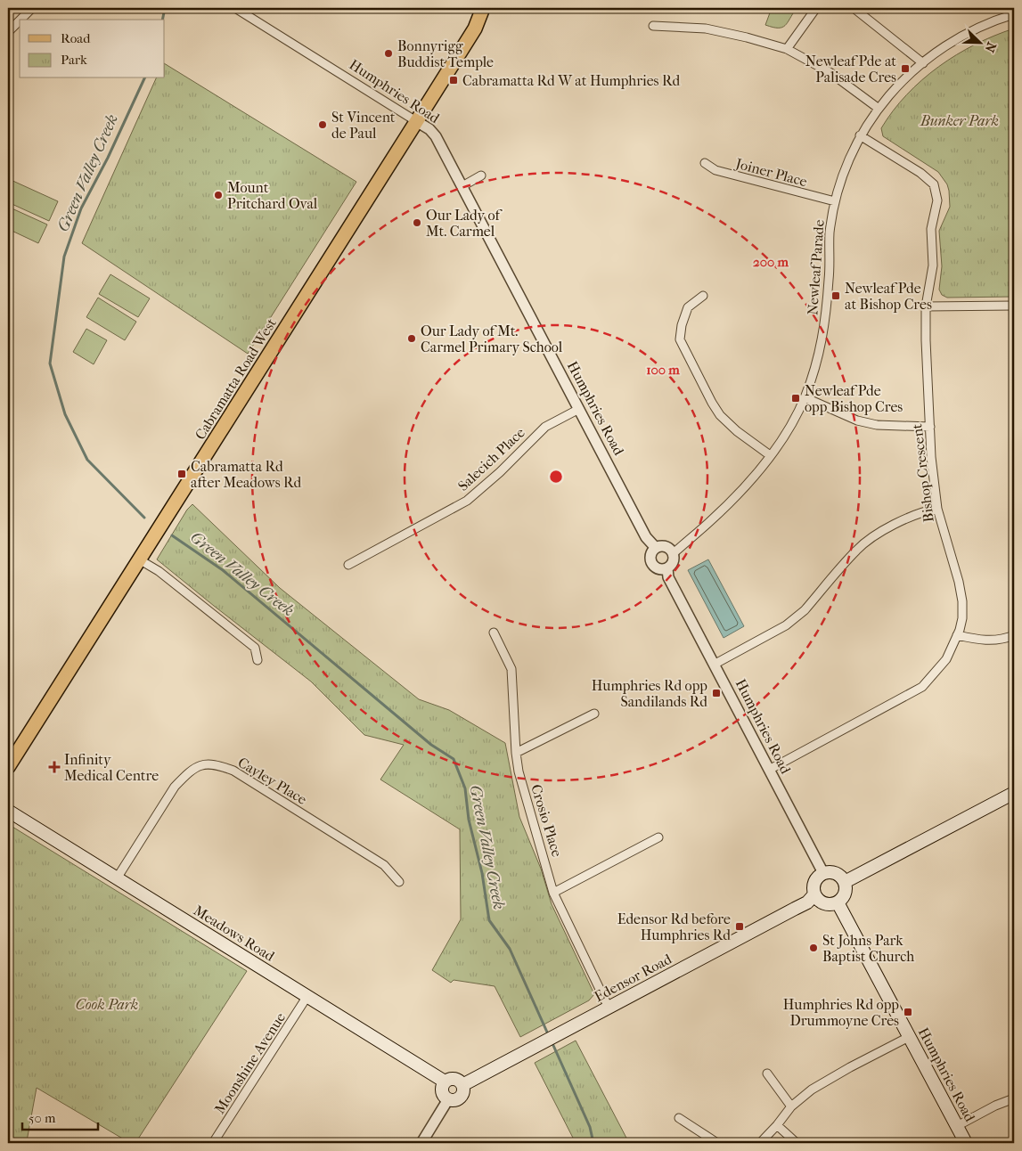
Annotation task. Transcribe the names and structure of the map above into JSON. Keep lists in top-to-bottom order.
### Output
{
  "streets": {
    "main road": [
      "Humphries Road",
      "Cabramatta Road West",
      "Meadows Road",
      "Edensor Road"
    ],
    "street": [
      "Joiner Place",
      "Newleaf Parade",
      "Salecich Place",
      "Bishop Crescent",
      "Cayley Place",
      "Crosio Place",
      "Moonshine Avenue"
    ]
  },
  "crossings": [
    ["Humphries Road", "Newleaf Parade"],
    ["Humphries Road", "Cabramatta Road West"],
    ["Humphries Road", "Salecich Place"],
    ["Humphries Road", "Bishop Crescent"],
    ["Humphries Road", "Edensor Road"],
    ["Joiner Place", "Newleaf Parade"],
    ["Newleaf Parade", "Bishop Crescent"],
    ["Cayley Place", "Meadows Road"],
    ["Crosio Place", "Edensor Road"],
    ["Meadows Road", "Edensor Road"],
    ["Meadows Road", "Moonshine Avenue"]
  ],
  "water": ["Green Valley Creek"],
  "parks": ["Bunker Park", "Cook Park"],
  "places": {
    "other": [
      "Bonnyrigg Buddist Temple",
      "St Vincent de Paul",
      "Mount Pritchard Oval",
      "Our Lady of Mt. Carmel",
      "Our Lady of Mt. Carmel Primary School",
      "St Johns Park Baptist Church"
    ],
    "transit": [
      "Newleaf Pde at Palisade Cres",
      "Cabramatta Rd W at Humphries Rd",
      "Newleaf Pde at Bishop Cres",
      "Newleaf Pde opp Bishop Cres",
      "Cabramatta Rd after Meadows Rd",
      "Humphries Rd opp Sandilands Rd",
      "Edensor Rd before Humphries Rd",
      "Humphries Rd opp Drummoyne Cres"
    ],
    "health": ["Infinity Medical Centre"]
  },
  "legend": ["Road", "Park"],
  "scale_bar": "50 m",
  "north": "bottom right",
  "rings": ["200 m", "100 m"]
}
